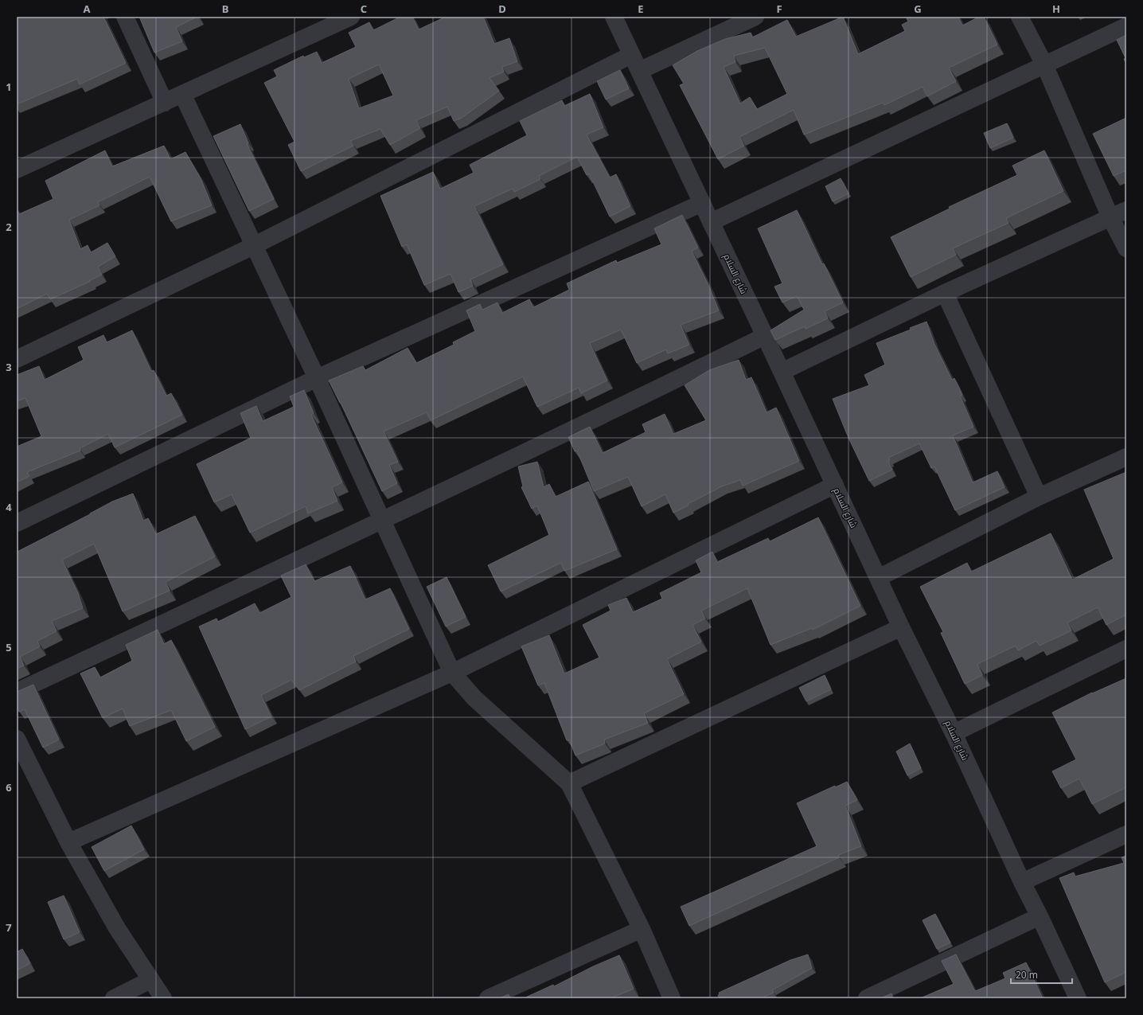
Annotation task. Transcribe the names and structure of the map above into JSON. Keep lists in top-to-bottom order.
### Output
{
  "streets": {
    "street": ["شارع السلام"]
  },
  "scale_bar": "20 m",
  "grid": {
    "columns": [
      "A",
      "B",
      "C",
      "D",
      "E",
      "F",
      "G",
      "H"
    ],
    "rows": [
      "1",
      "2",
      "3",
      "4",
      "5",
      "6",
      "7"
    ]
  }
}
